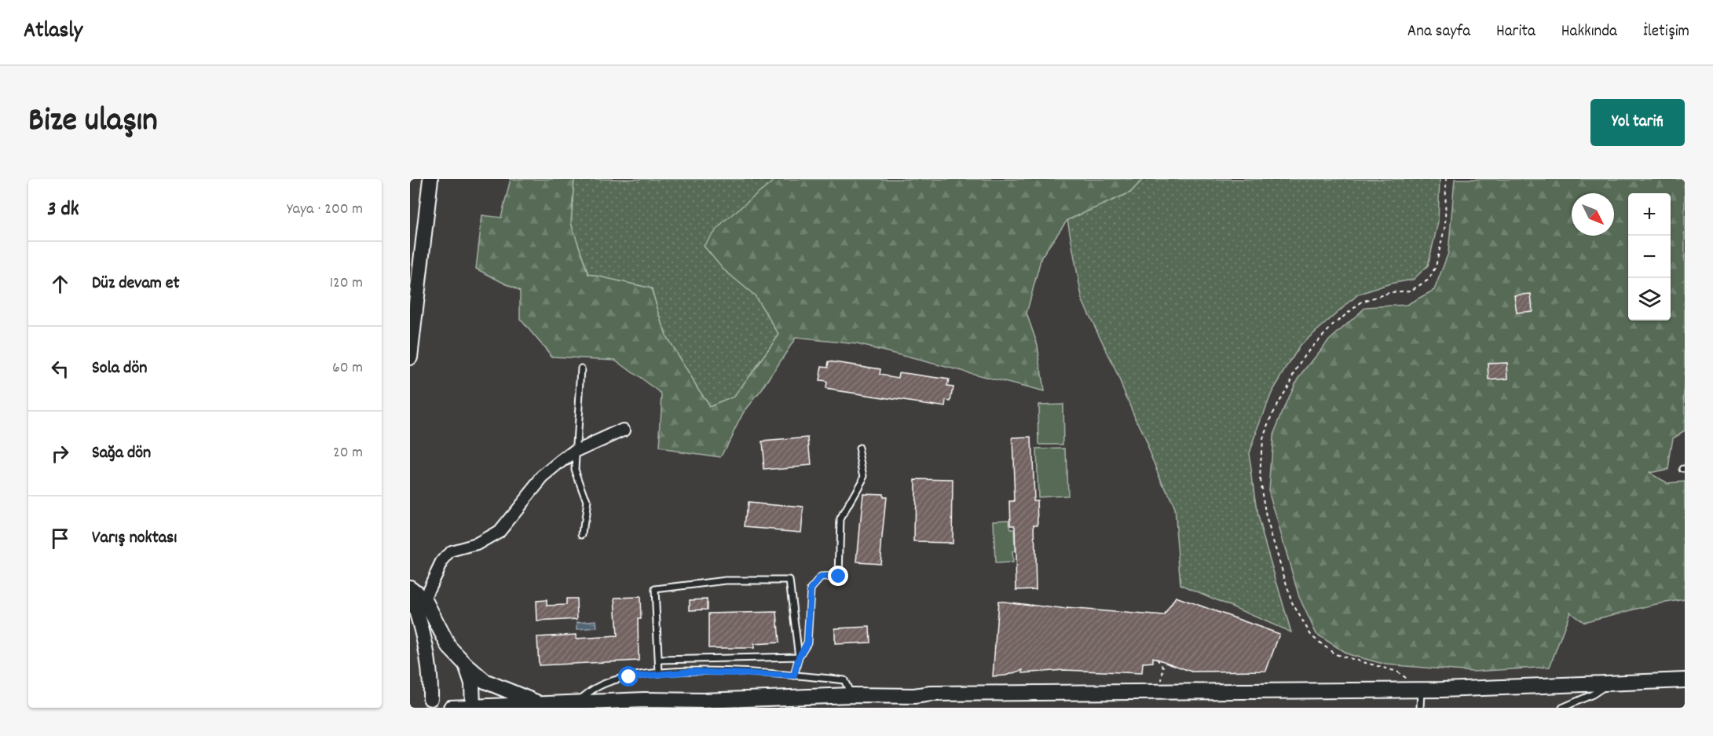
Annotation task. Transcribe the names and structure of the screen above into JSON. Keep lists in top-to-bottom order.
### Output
{
  "north": "bottom right",
  "page": {
    "header": "Atlasly",
    "nav": [
      "Ana sayfa",
      "Harita",
      "Hakkında",
      "İletişim"
    ],
    "title": "Bize ulaşın",
    "buttons": "Yol tarifi",
    "heading": ["3 dk", "Yaya · 200 m"],
    "map_buttons": ["+", "−"],
    "list": [
      ["Düz devam et", "120 m"],
      ["Sola dön", "60 m"],
      ["Sağa dön", "20 m"],
      "Varış noktası"
    ]
  }
}
